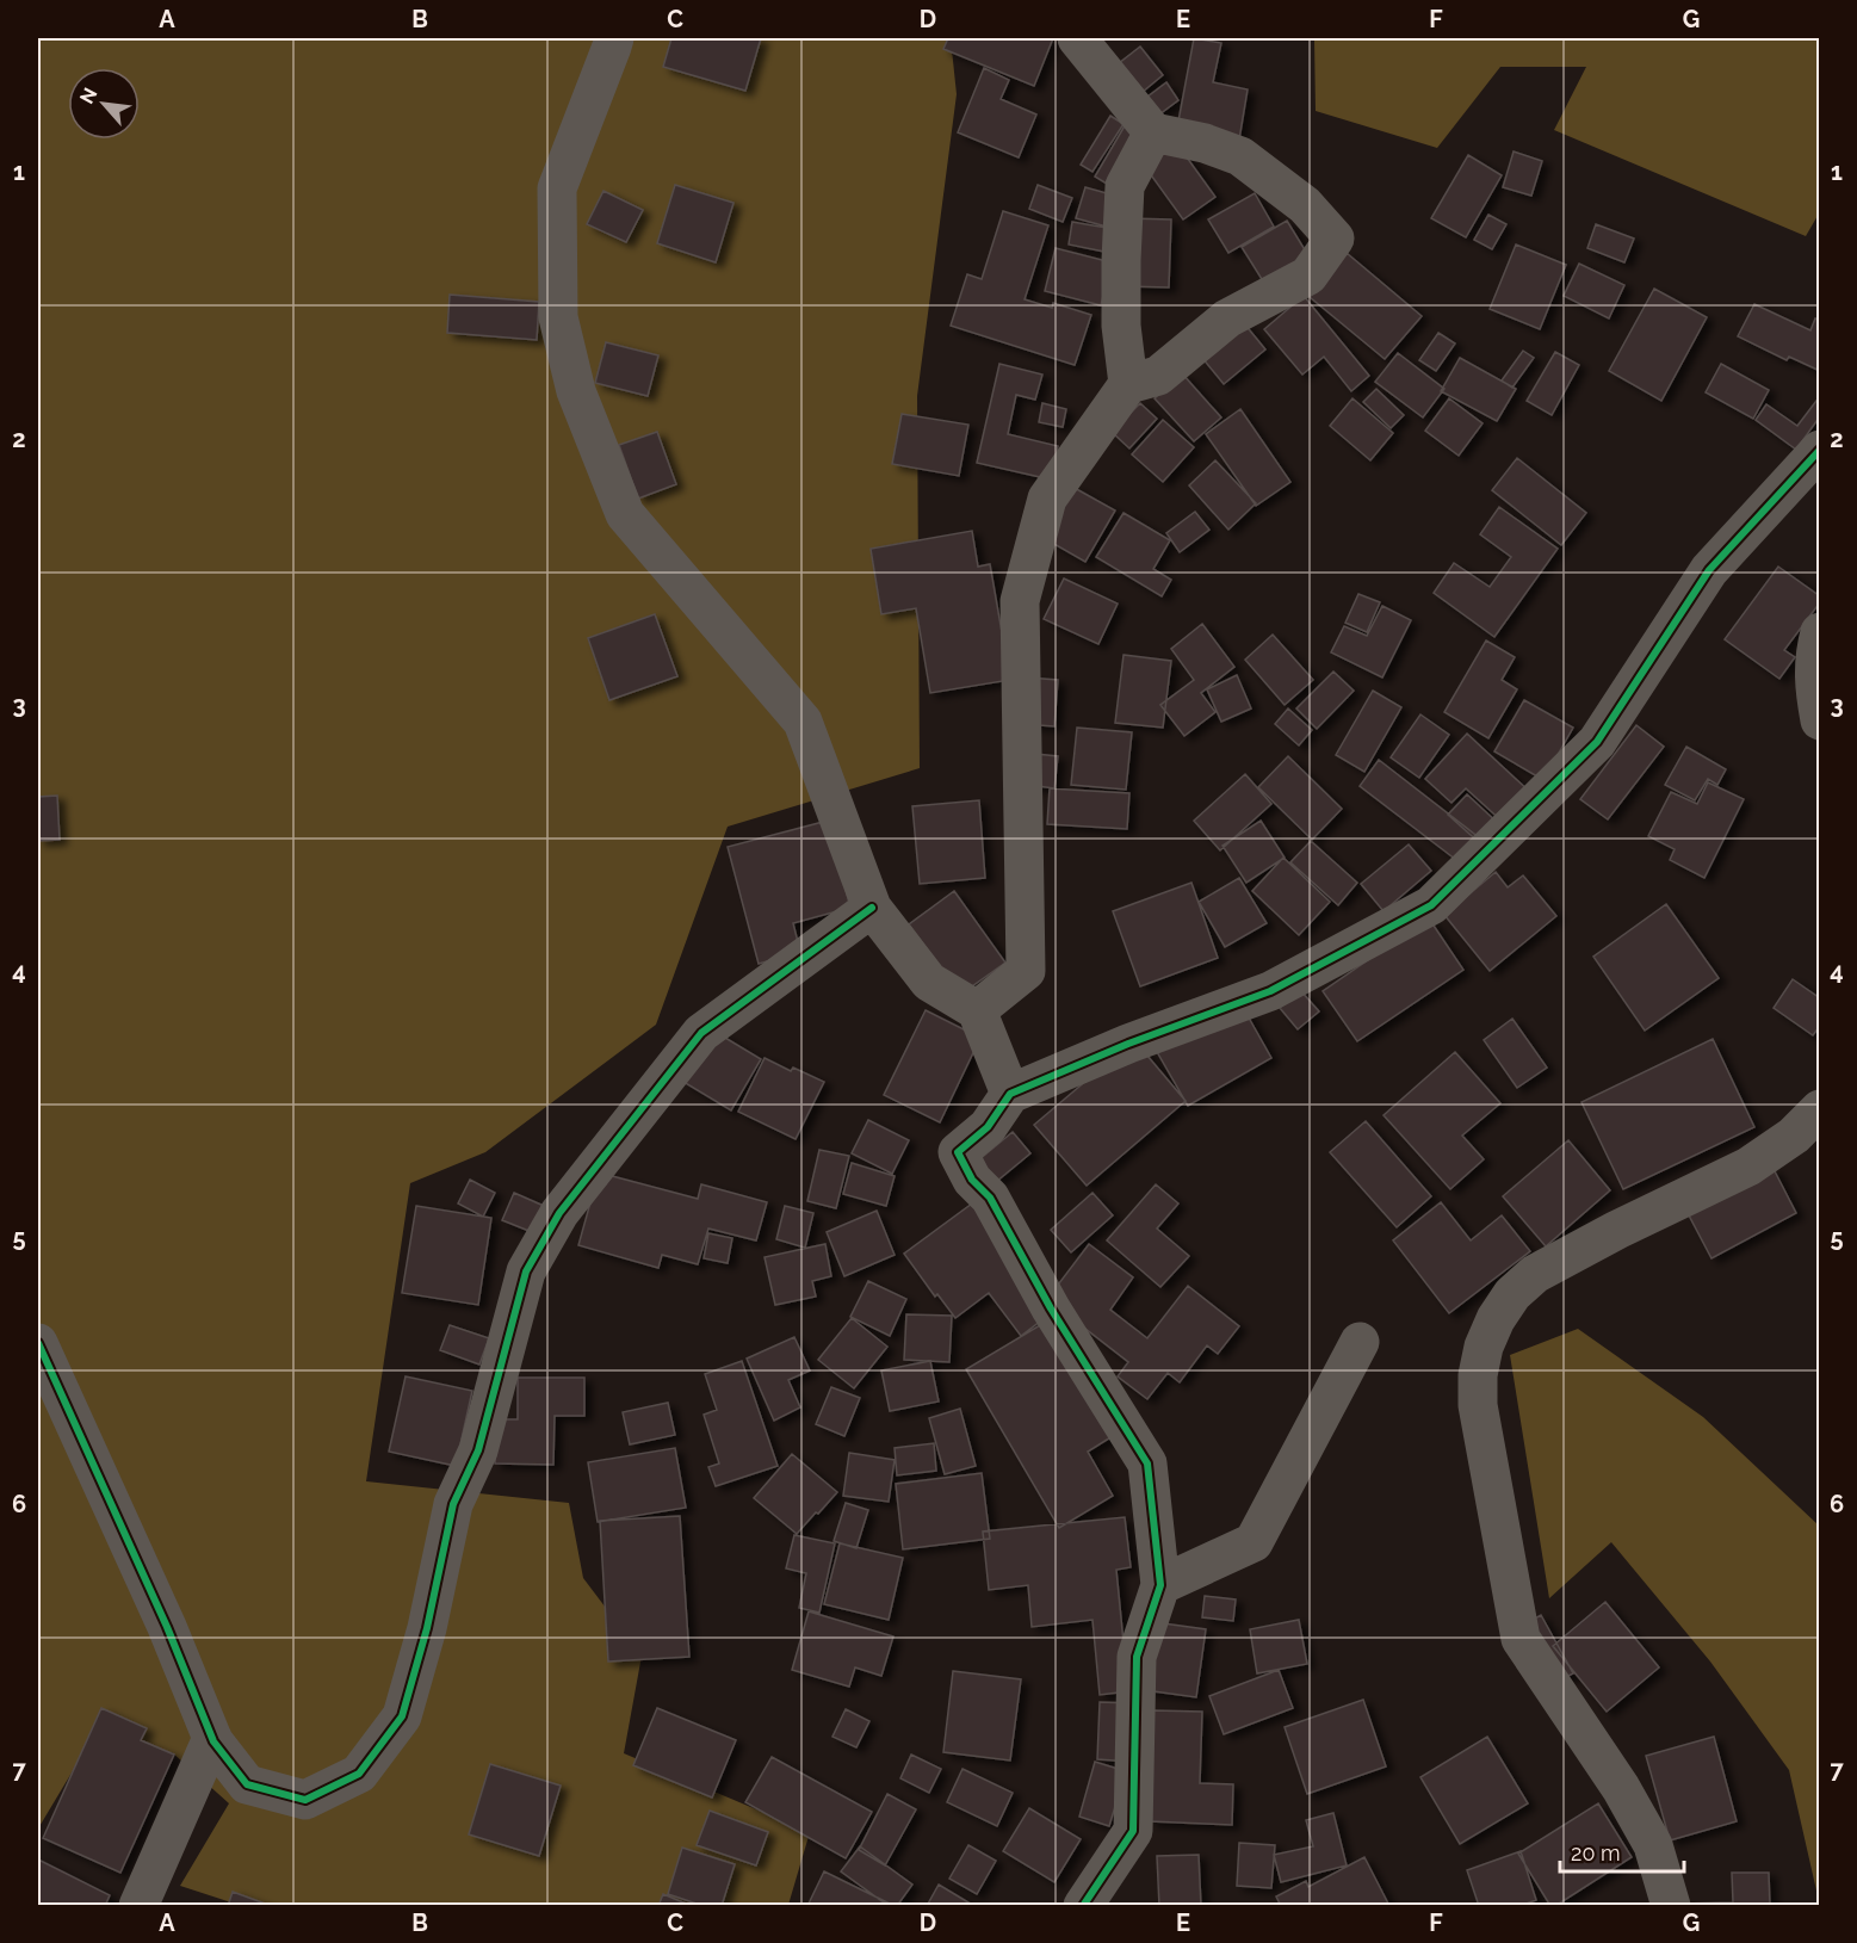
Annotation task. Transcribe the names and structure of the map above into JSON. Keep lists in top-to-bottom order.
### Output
{
  "scale_bar": "20 m",
  "north": "top left",
  "grid": {
    "columns": [
      "A",
      "B",
      "C",
      "D",
      "E",
      "F",
      "G"
    ],
    "rows": [
      "1",
      "2",
      "3",
      "4",
      "5",
      "6",
      "7"
    ]
  }
}
